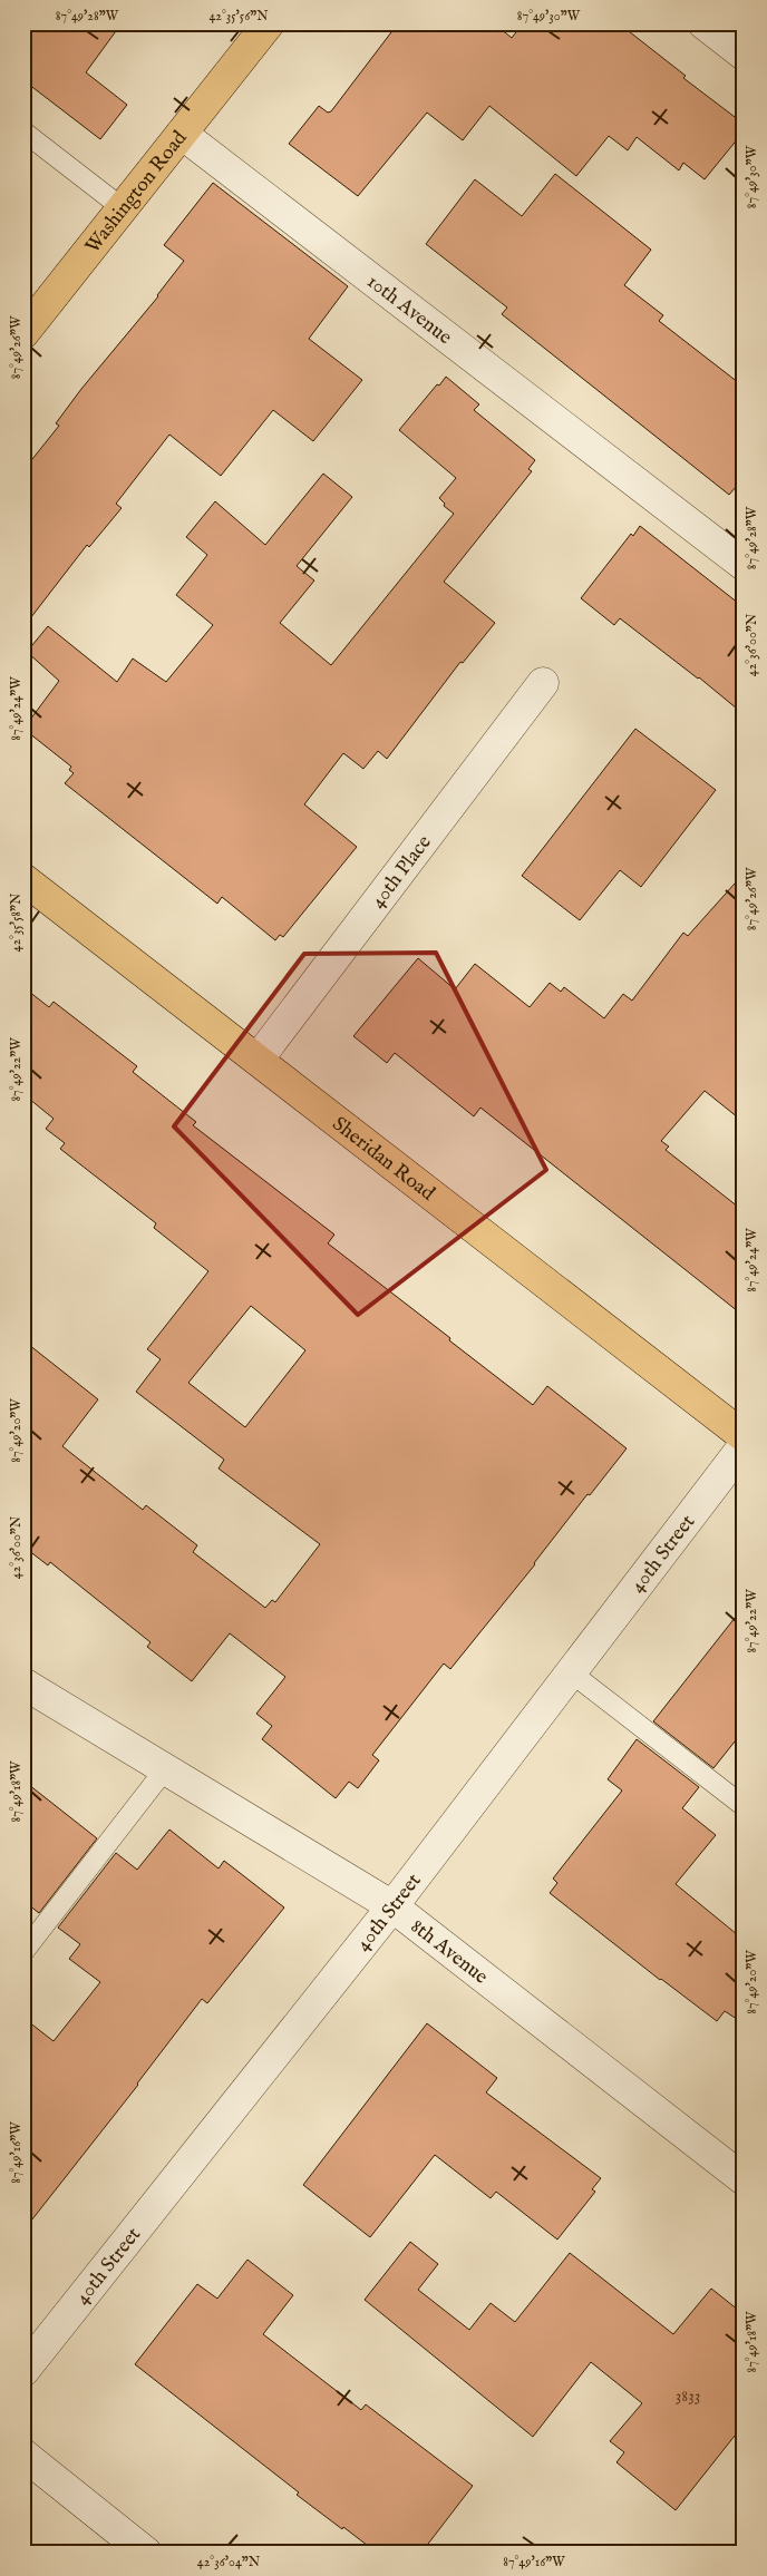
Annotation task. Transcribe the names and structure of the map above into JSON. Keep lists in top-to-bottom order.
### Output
{
  "streets": {
    "main road": ["Washington Road", "Sheridan Road"],
    "street": [
      "10th Avenue",
      "40th Place",
      "40th Street",
      "8th Avenue"
    ]
  },
  "crossings": [
    ["Washington Road", "10th Avenue"],
    ["40th Place", "Sheridan Road"],
    ["40th Street", "8th Avenue"]
  ],
  "house_numbers": ["3833"],
  "coordinates": [
    "87°49'28\"W",
    "42°35'56\"N",
    "87°49'30\"W",
    "87°49'26\"W",
    "42°36'00\"N",
    "87°49'24\"W",
    "42°35'58\"N",
    "87°49'22\"W",
    "87°49'20\"W",
    "87°49'18\"W",
    "87°49'16\"W",
    "42°36'04\"N"
  ]
}
